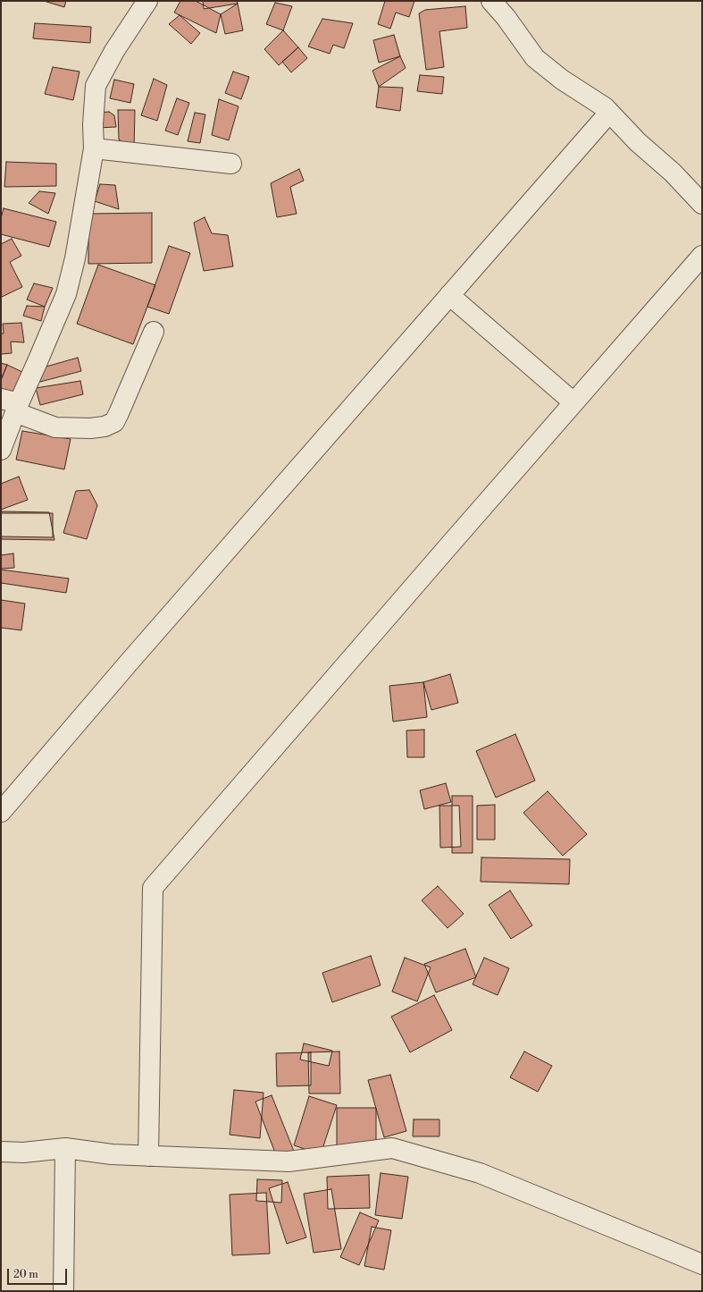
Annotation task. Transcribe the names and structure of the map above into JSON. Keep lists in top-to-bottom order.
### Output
{
  "scale_bar": "20 m"
}
